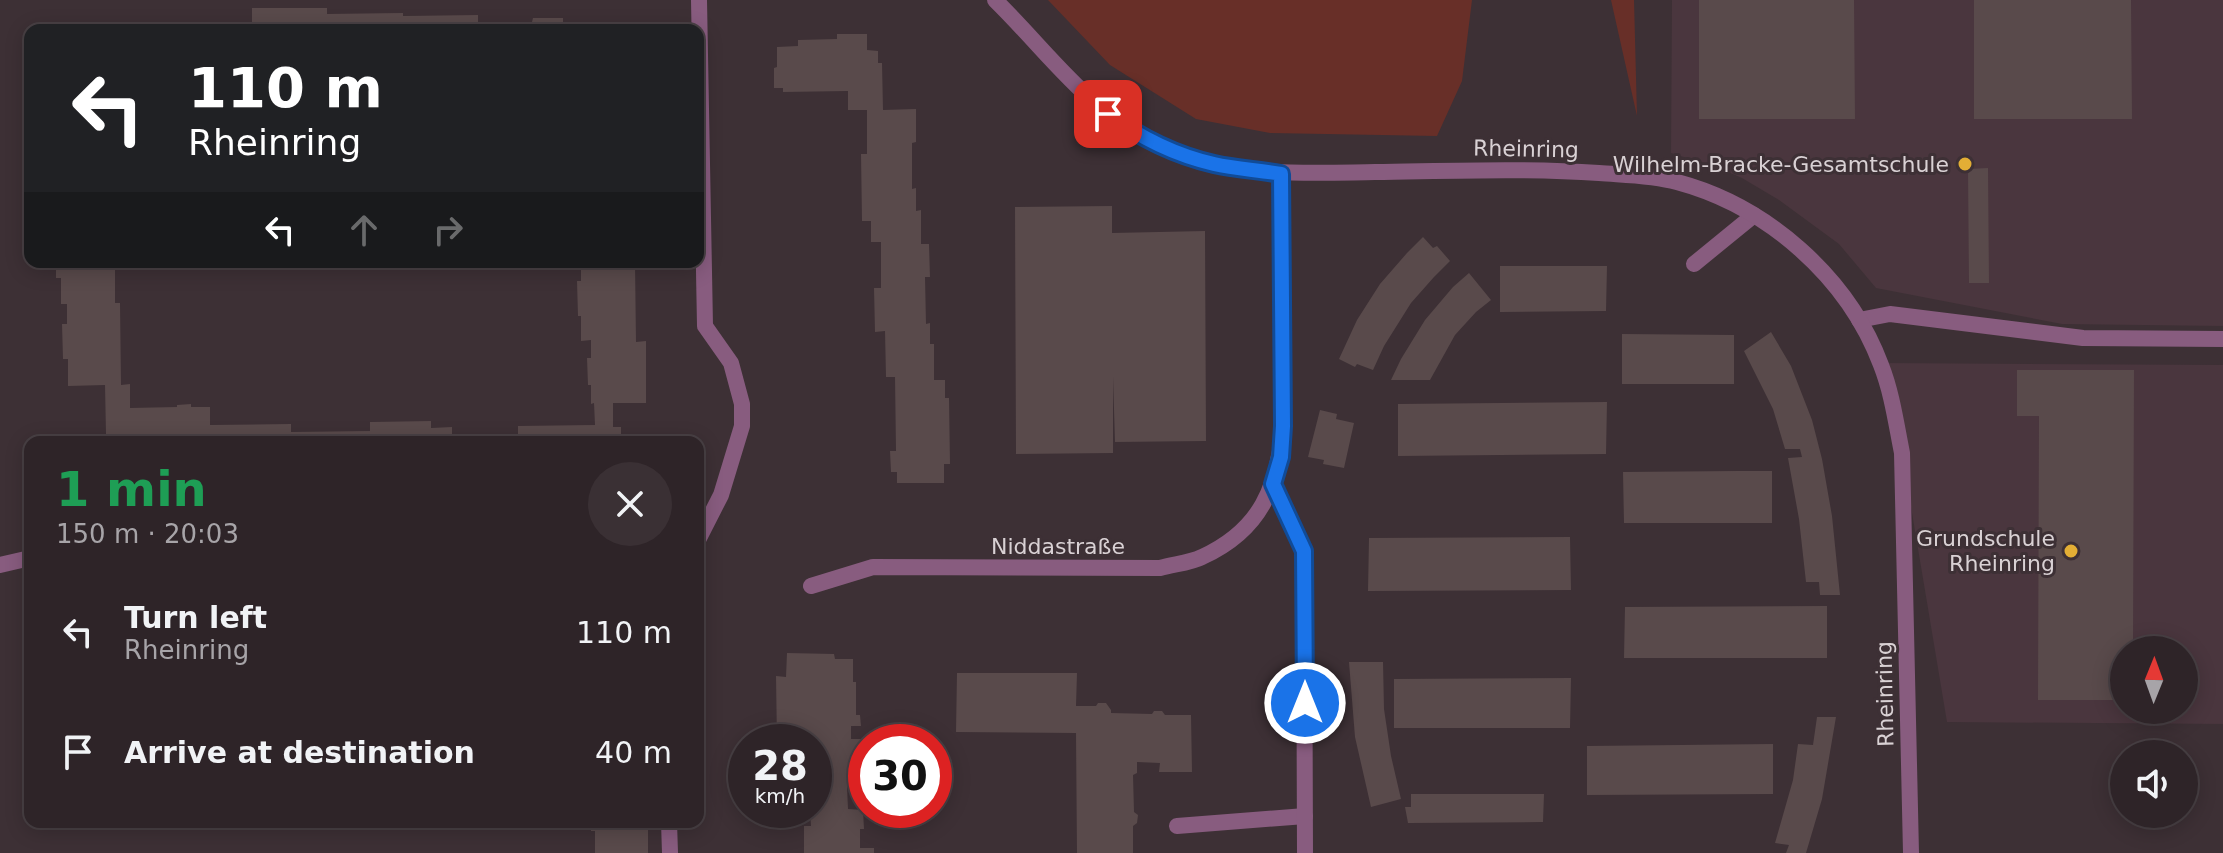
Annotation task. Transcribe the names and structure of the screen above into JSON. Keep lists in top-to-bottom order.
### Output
{
  "streets": {
    "street": ["Rheinring", "Niddastraße"]
  },
  "crossings": [
    ["Rheinring", "Niddastraße"]
  ],
  "places": ["Wilhelm-Bracke-Gesamtschule", "Grundschule Rheinring"],
  "north": "top",
  "page": {
    "turn": ["110 m", "Rheinring"],
    "heading": ["1 min", "150 m · 20:03"],
    "list": [
      {
        "name": "Turn left",
        "note": "Rheinring",
        "value": "110 m"
      },
      {
        "name": "Arrive at destination",
        "value": "40 m"
      }
    ],
    "speed": "28 km/h",
    "limit": "30"
  }
}
